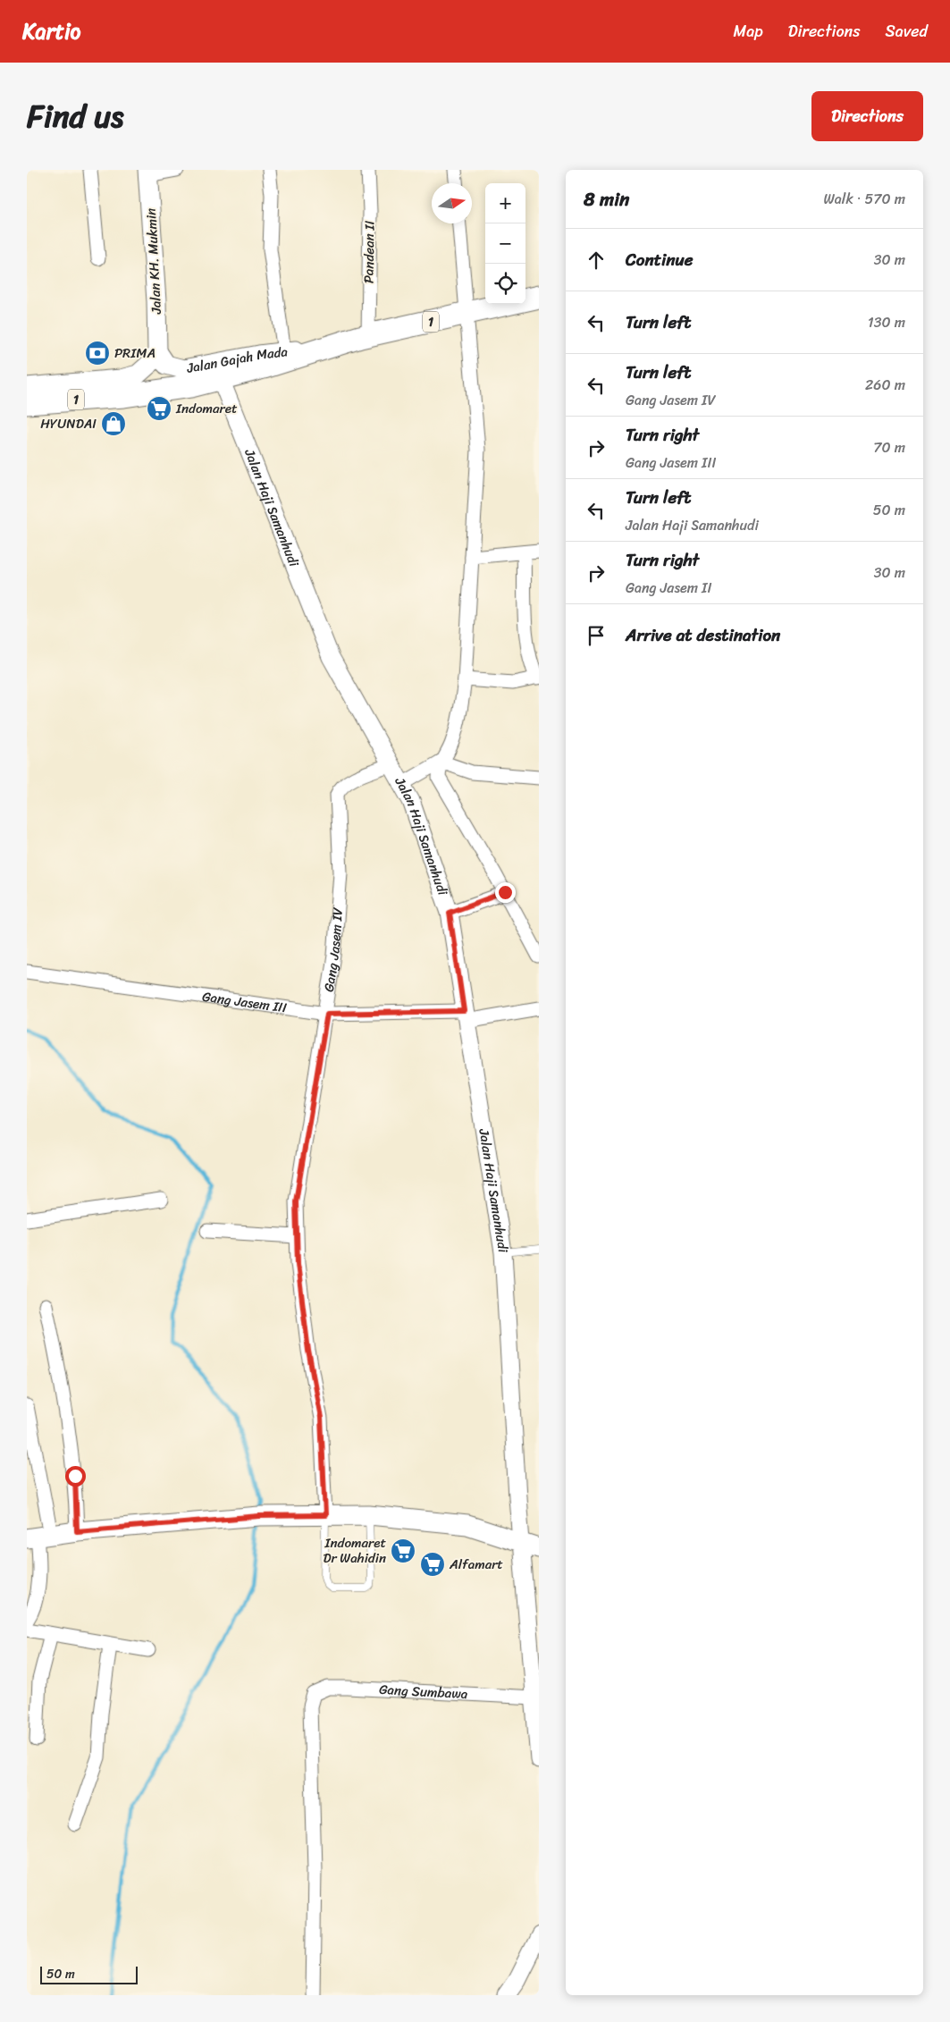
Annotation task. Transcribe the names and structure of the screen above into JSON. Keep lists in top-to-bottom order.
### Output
{
  "streets": {
    "highway": ["1", "Jalan Gajah Mada"],
    "main road": ["Jalan KH. Mukmin"],
    "street": [
      "Pandean II",
      "Jalan Haji Samanhudi",
      "Gang Jasem IV",
      "Gang Jasem III",
      "Gang Sumbawa"
    ]
  },
  "crossings": [
    ["Pandean II", "Jalan Gajah Mada"],
    ["Jalan KH. Mukmin", "Jalan Gajah Mada"],
    ["1", "Jalan Gajah Mada"],
    ["1", "Jalan Haji Samanhudi"],
    ["Jalan Gajah Mada", "Jalan Haji Samanhudi"],
    ["Jalan Haji Samanhudi", "Gang Jasem IV"],
    ["Jalan Haji Samanhudi", "Gang Jasem III"],
    ["Jalan Haji Samanhudi", "Gang Sumbawa"],
    ["Gang Jasem IV", "Gang Jasem III"]
  ],
  "places": {
    "bank": ["PRIMA"],
    "supermarket": ["Indomaret", "Indomaret Dr Wahidin", "Alfamart"],
    "shop": ["HYUNDAI"]
  },
  "scale_bar": "50 m",
  "north": "right",
  "page": {
    "header": "Kartio",
    "nav": ["Map", "Directions", "Saved"],
    "title": "Find us",
    "buttons": "Directions",
    "heading": ["8 min", "Walk · 570 m"],
    "map_buttons": ["+", "−"],
    "list": [
      ["Continue", "30 m"],
      ["Turn left", "130 m"],
      ["Turn left", "Gang Jasem IV", "260 m"],
      ["Turn right", "Gang Jasem III", "70 m"],
      ["Turn left", "Jalan Haji Samanhudi", "50 m"],
      ["Turn right", "Gang Jasem II", "30 m"],
      "Arrive at destination"
    ],
    "scale": "50 m"
  }
}
